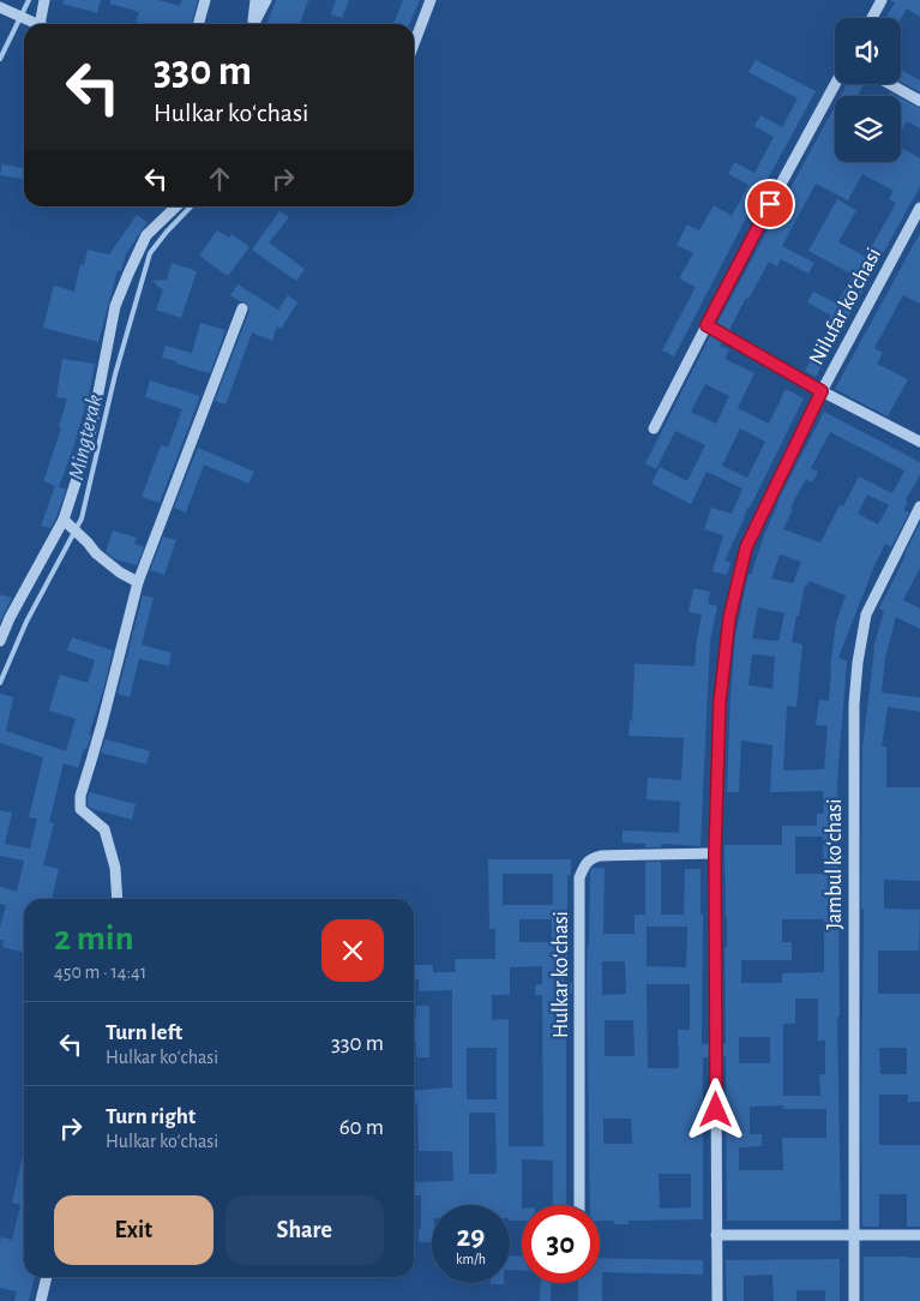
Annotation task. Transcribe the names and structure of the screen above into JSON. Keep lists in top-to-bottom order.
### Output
{
  "streets": {
    "street": ["Nilufar koʻchasi", "Jambul koʻchasi", "Hulkar koʻchasi"]
  },
  "crossings": [
    ["Nilufar koʻchasi", "Hulkar koʻchasi"]
  ],
  "water": ["Mingterak"],
  "page": {
    "turn": ["330 m", "Hulkar koʻchasi"],
    "heading": ["2 min", "450 m · 14:41"],
    "list": [
      {
        "name": "Turn left",
        "note": "Hulkar koʻchasi",
        "value": "330 m"
      },
      {
        "name": "Turn right",
        "note": "Hulkar koʻchasi",
        "value": "60 m"
      }
    ],
    "buttons": ["Exit", "Share"],
    "speed": "29 km/h",
    "limit": "30"
  }
}
